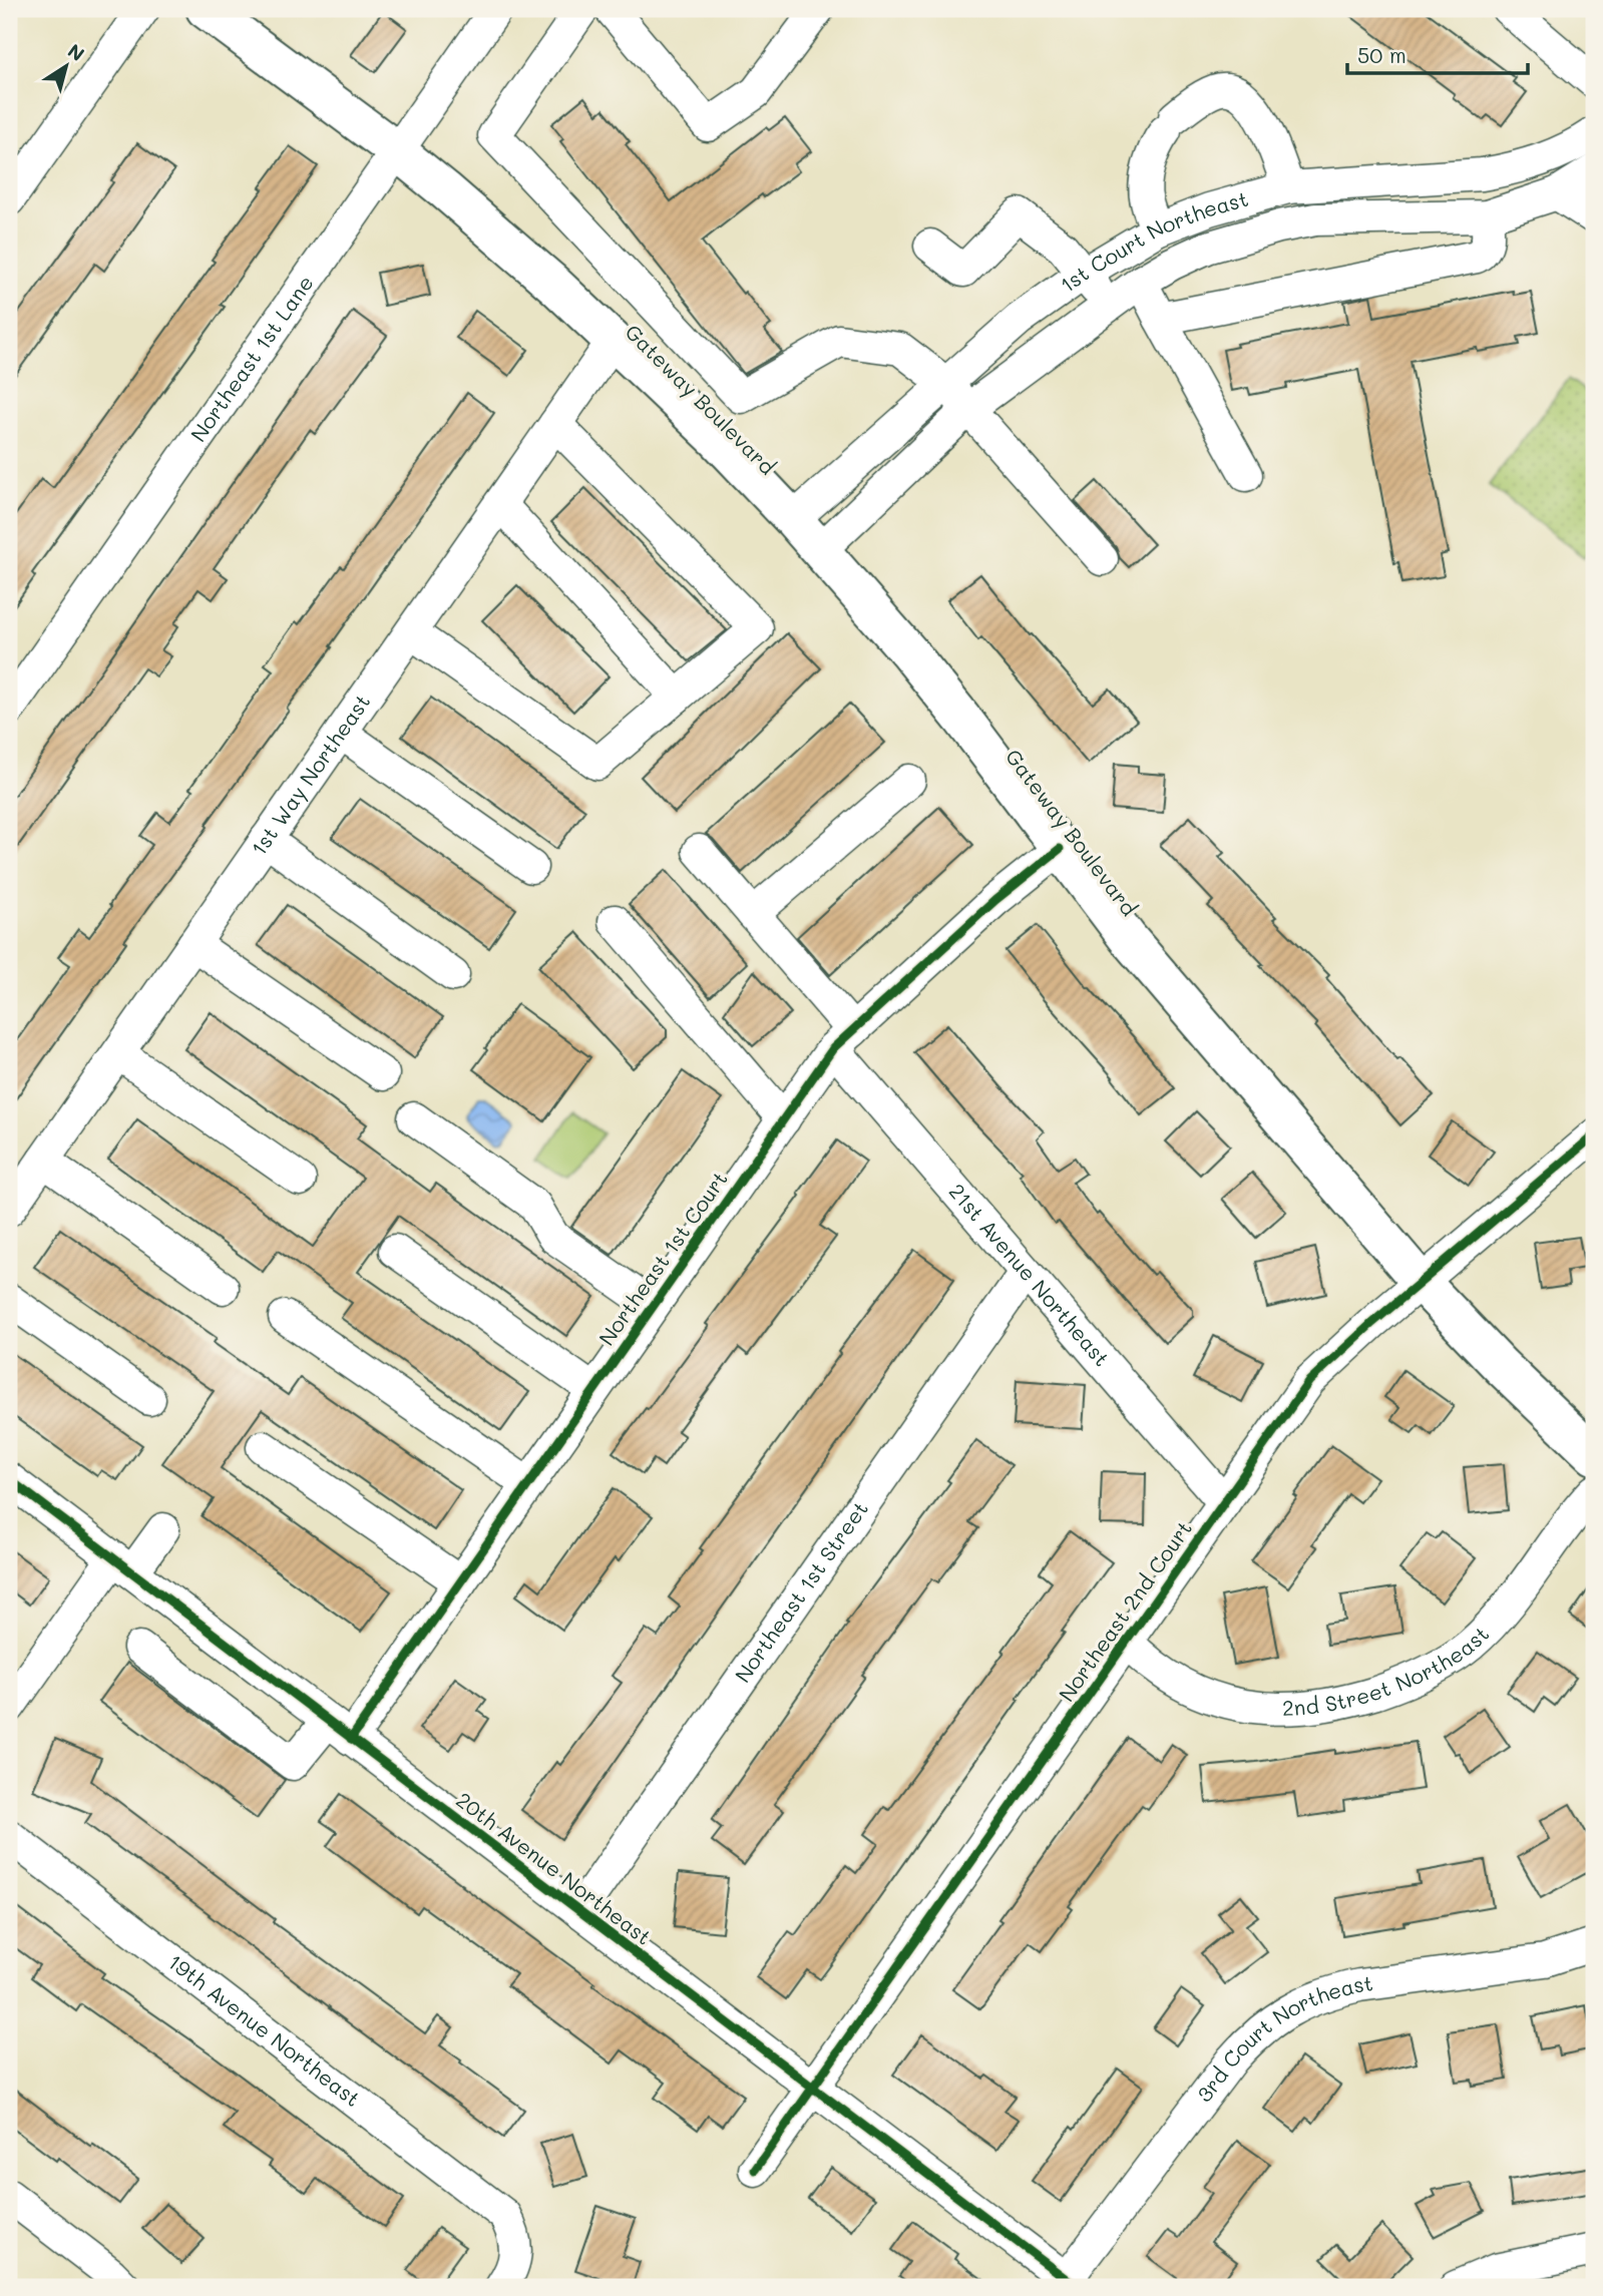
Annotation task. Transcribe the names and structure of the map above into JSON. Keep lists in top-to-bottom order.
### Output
{
  "streets": {
    "main road": ["Gateway Boulevard"],
    "street": [
      "1st Court Northeast",
      "Northeast 1st Lane",
      "1st Way Northeast",
      "Northeast 1st Court",
      "21st Avenue Northeast",
      "Northeast 1st Street",
      "Northeast 2nd Court",
      "2nd Street Northeast",
      "20th Avenue Northeast",
      "19th Avenue Northeast",
      "3rd Court Northeast"
    ]
  },
  "crossings": [
    ["1st Court Northeast", "Gateway Boulevard"],
    ["Northeast 1st Lane", "Gateway Boulevard"],
    ["Gateway Boulevard", "1st Way Northeast"],
    ["Gateway Boulevard", "Northeast 1st Court"],
    ["Gateway Boulevard", "Northeast 2nd Court"],
    ["Northeast 1st Court", "21st Avenue Northeast"],
    ["Northeast 1st Court", "20th Avenue Northeast"],
    ["21st Avenue Northeast", "Northeast 1st Street"],
    ["21st Avenue Northeast", "Northeast 2nd Court"],
    ["Northeast 1st Street", "20th Avenue Northeast"],
    ["Northeast 2nd Court", "2nd Street Northeast"],
    ["Northeast 2nd Court", "20th Avenue Northeast"],
    ["20th Avenue Northeast", "3rd Court Northeast"]
  ],
  "scale_bar": "50 m",
  "north": "top right"
}
